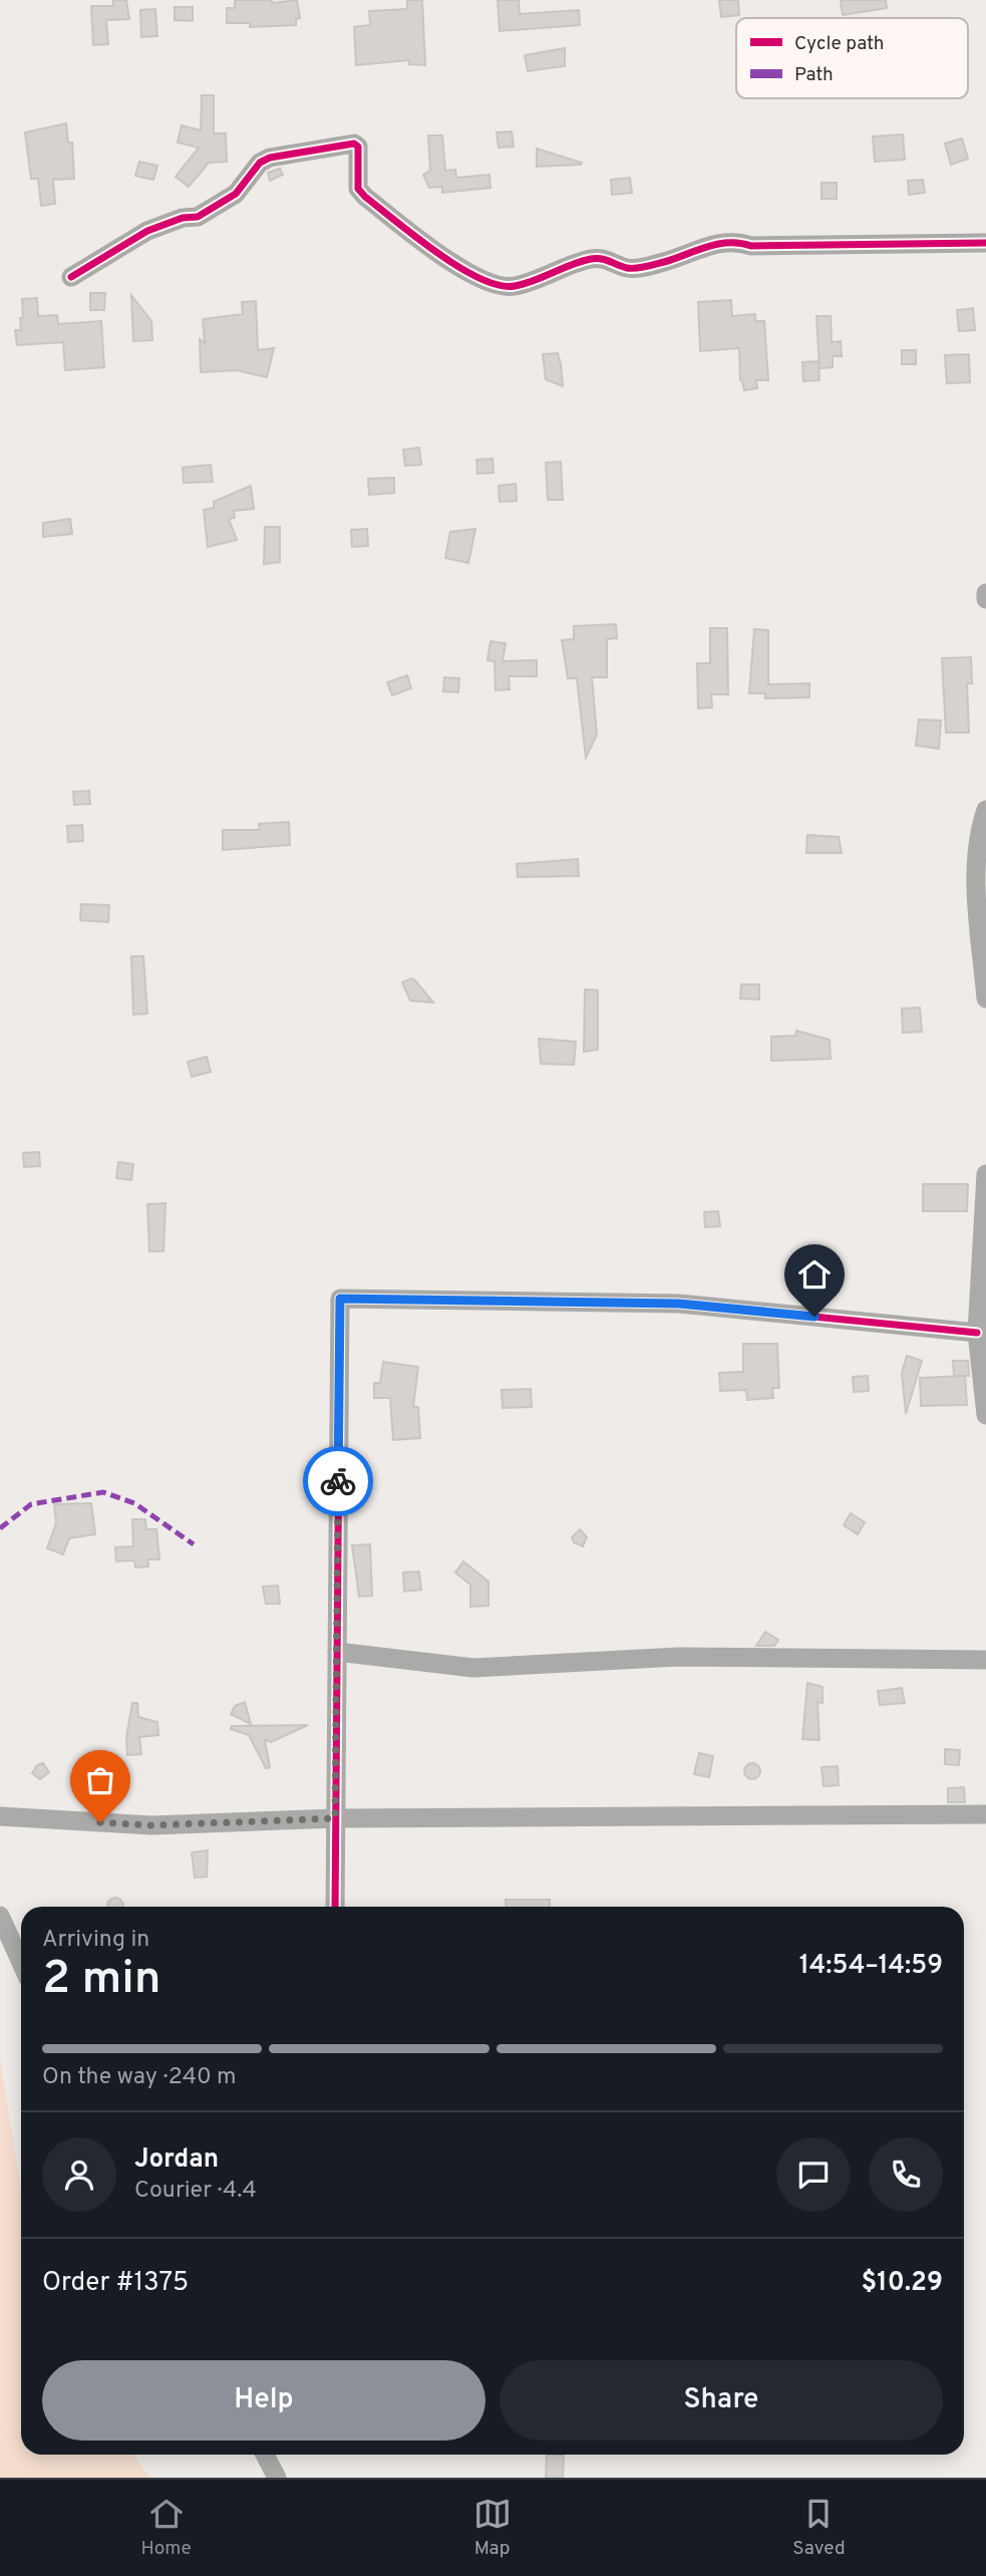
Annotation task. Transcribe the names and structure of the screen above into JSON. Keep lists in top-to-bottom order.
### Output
{
  "legend": ["Cycle path", "Path"],
  "page": {
    "heading": ["2 min", "Arriving in", "14:54–14:59"],
    "panel": [
      "Jordan",
      "Courier · 4.4",
      "Order #1375",
      "$10.29"
    ],
    "bar": "On the way · 240 m",
    "buttons": ["Help", "Share"],
    "tabs": ["Home", "Map", "Saved"]
  }
}
